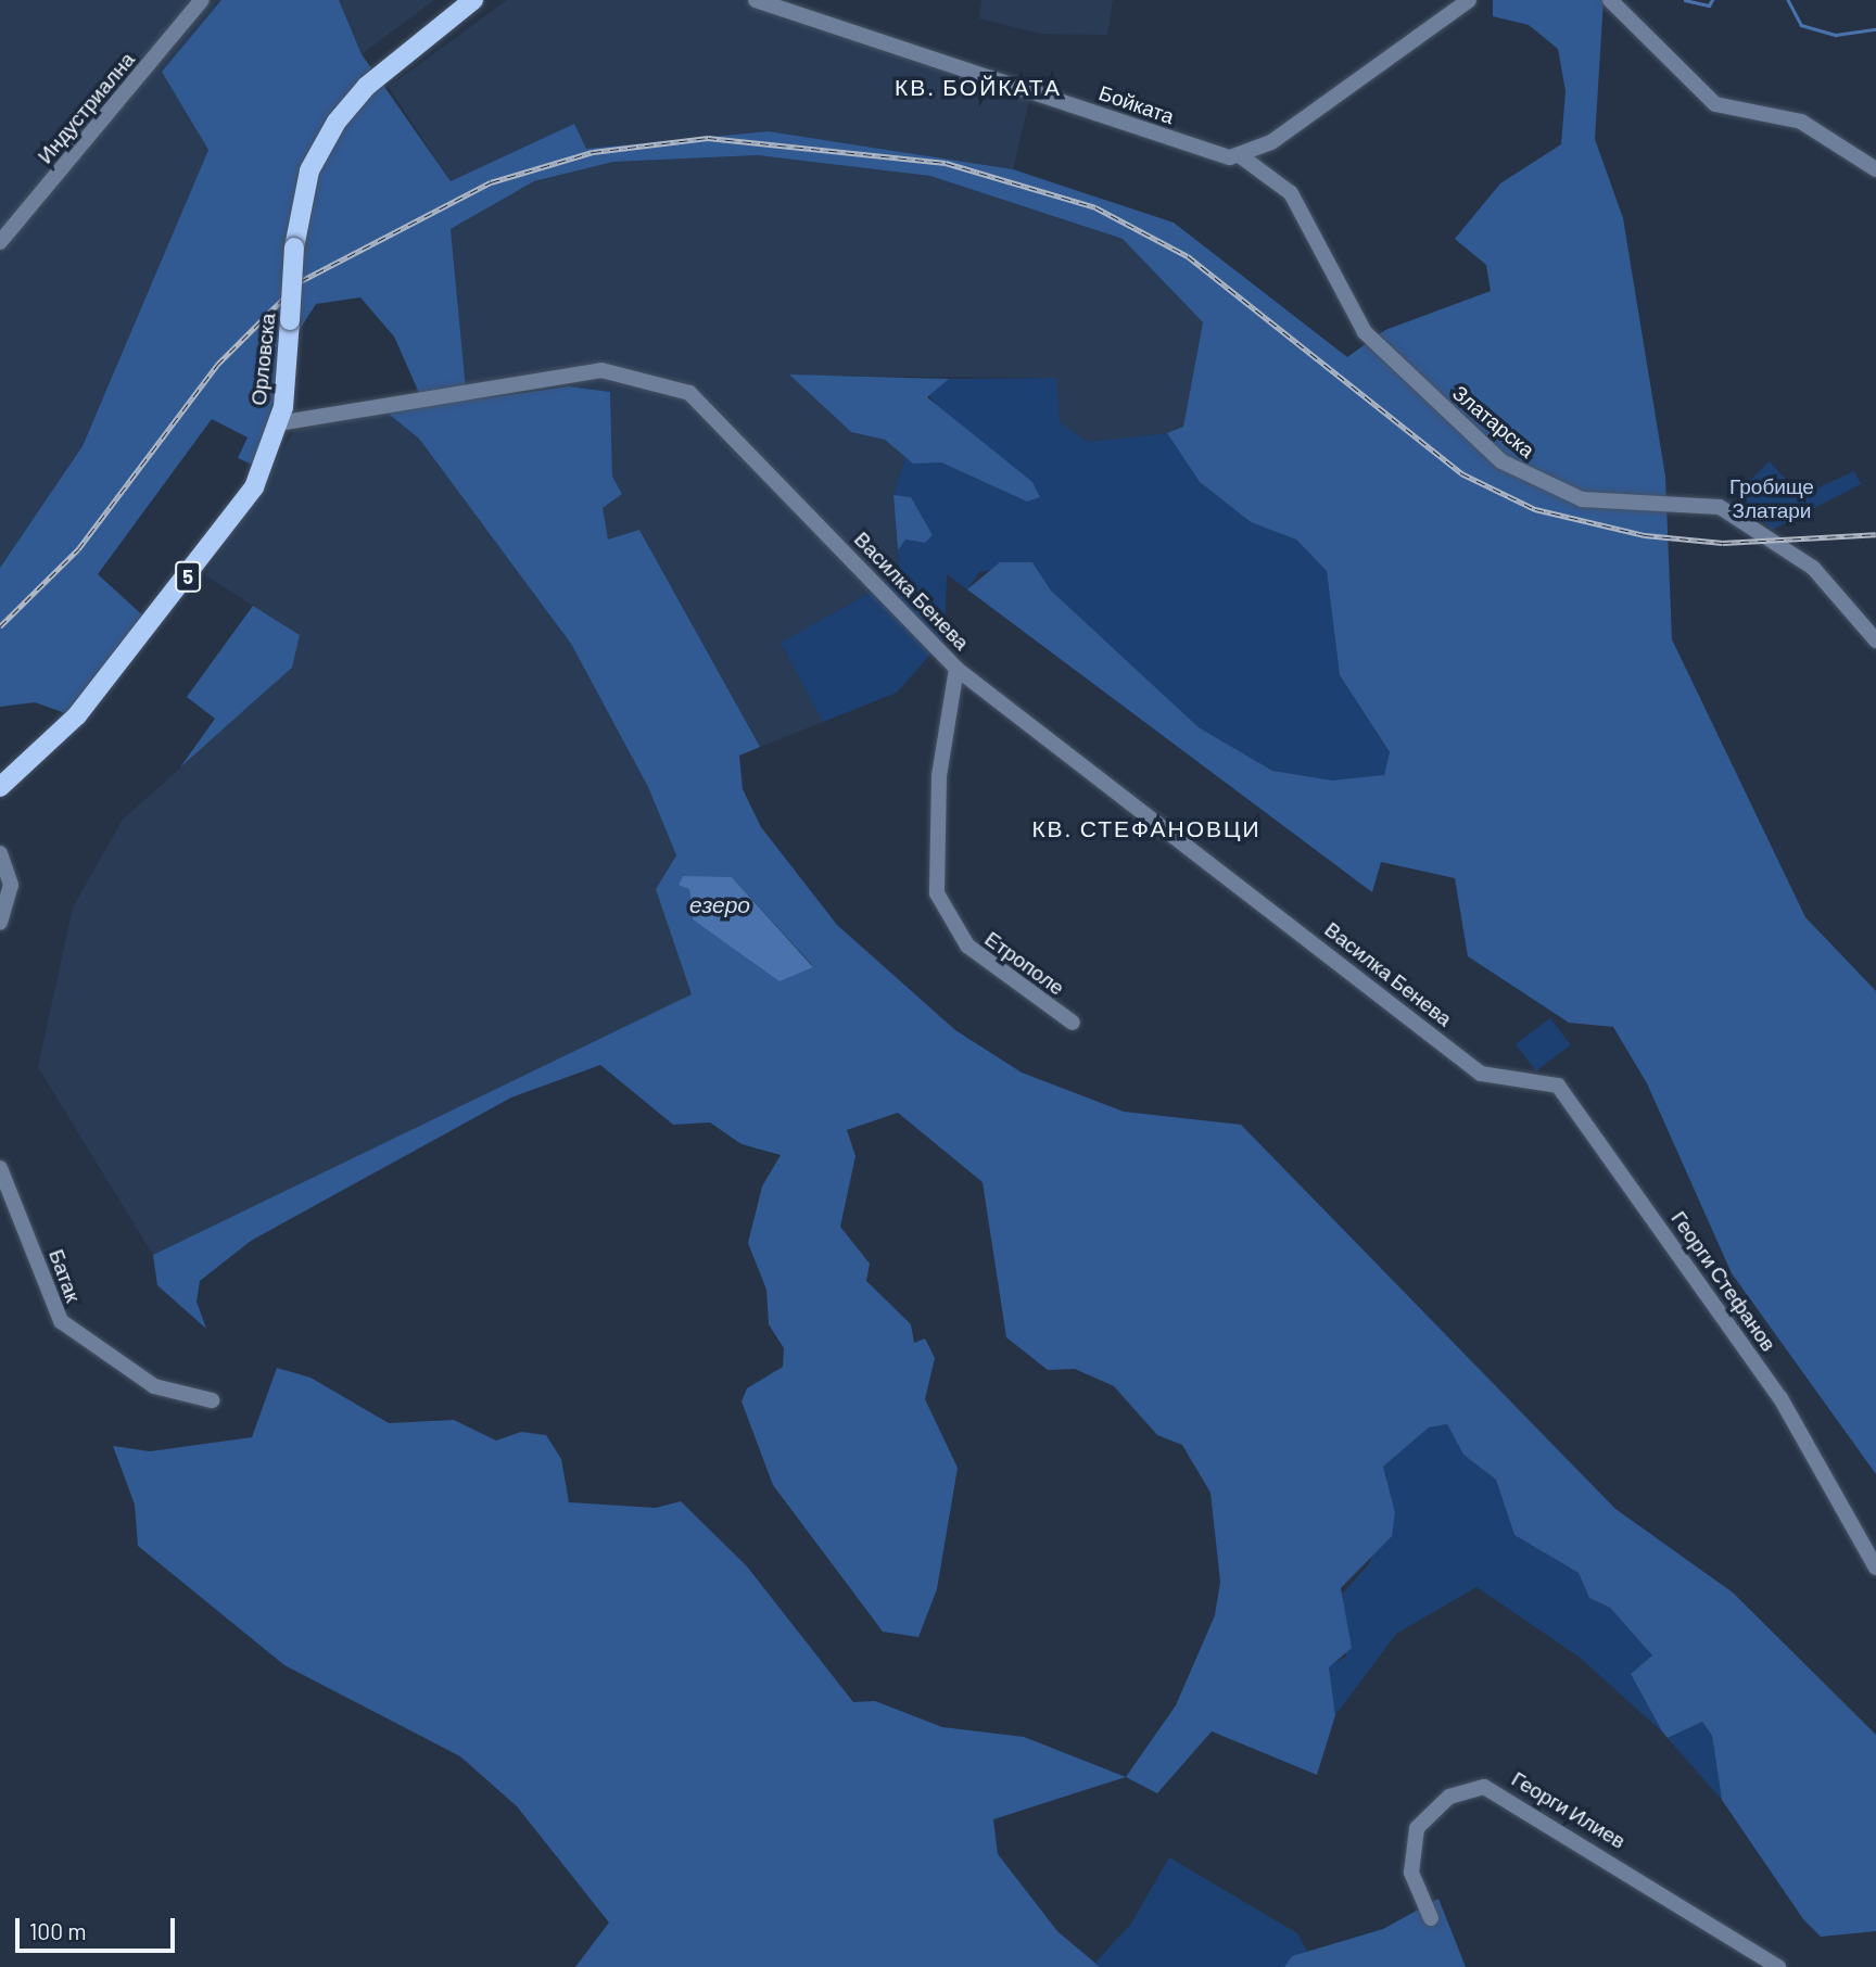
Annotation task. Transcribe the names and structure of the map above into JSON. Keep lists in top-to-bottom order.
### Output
{
  "streets": {
    "main road": ["Орловска", "5"],
    "street": [
      "Бойката",
      "Индустриална",
      "Златарска",
      "Василка Бенева",
      "Етрополе",
      "Батак",
      "Георги Стефанов",
      "Георги Илиев"
    ]
  },
  "crossings": [
    ["Бойката", "Златарска"],
    ["Орловска", "Василка Бенева"],
    ["Василка Бенева", "Етрополе"],
    ["Василка Бенева", "Георги Стефанов"]
  ],
  "districts": ["КВ. БОЙКАТА", "КВ. СТЕФАНОВЦИ"],
  "water": ["езеро"],
  "parks": ["Гробище Златари"],
  "scale_bar": "100 m"
}
